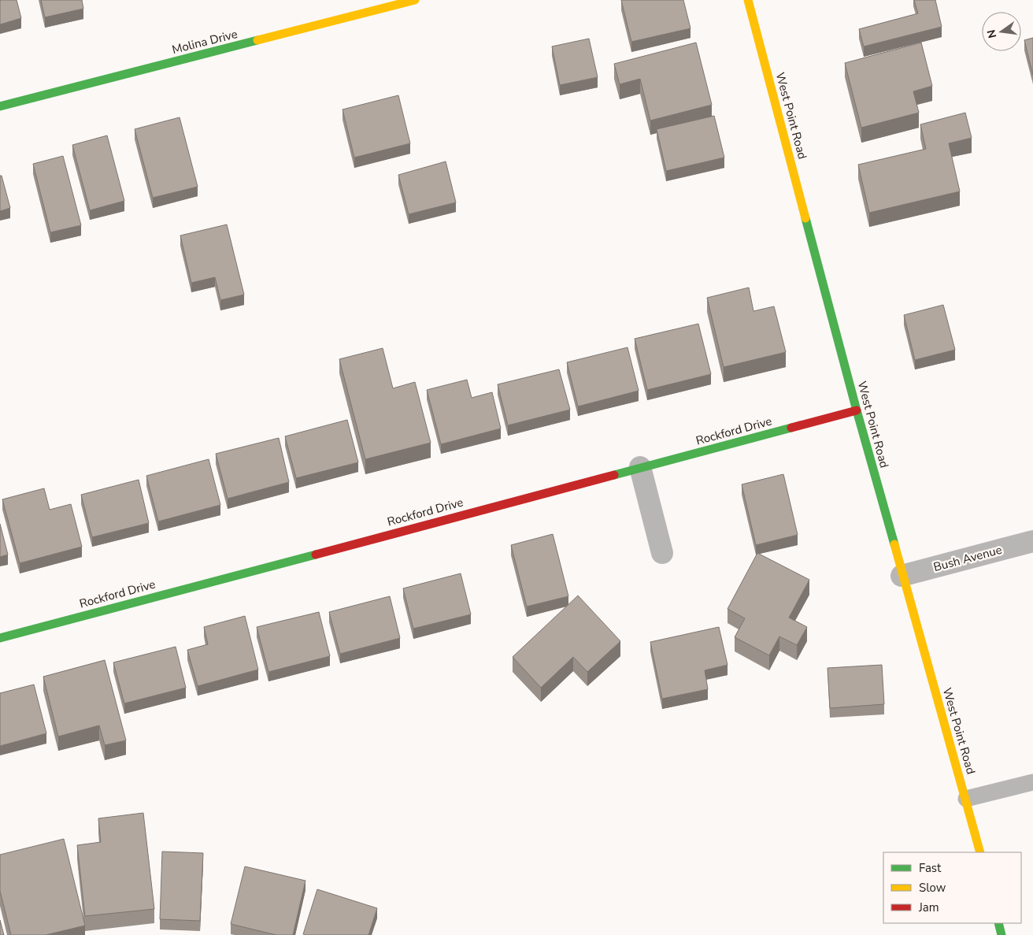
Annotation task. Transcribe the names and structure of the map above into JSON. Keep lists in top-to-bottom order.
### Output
{
  "streets": {
    "street": [
      "Molina Drive",
      "West Point Road",
      "Rockford Drive",
      "Bush Avenue"
    ]
  },
  "crossings": [
    ["West Point Road", "Rockford Drive"],
    ["West Point Road", "Bush Avenue"]
  ],
  "legend": ["Fast", "Slow", "Jam"],
  "north": "left"
}
